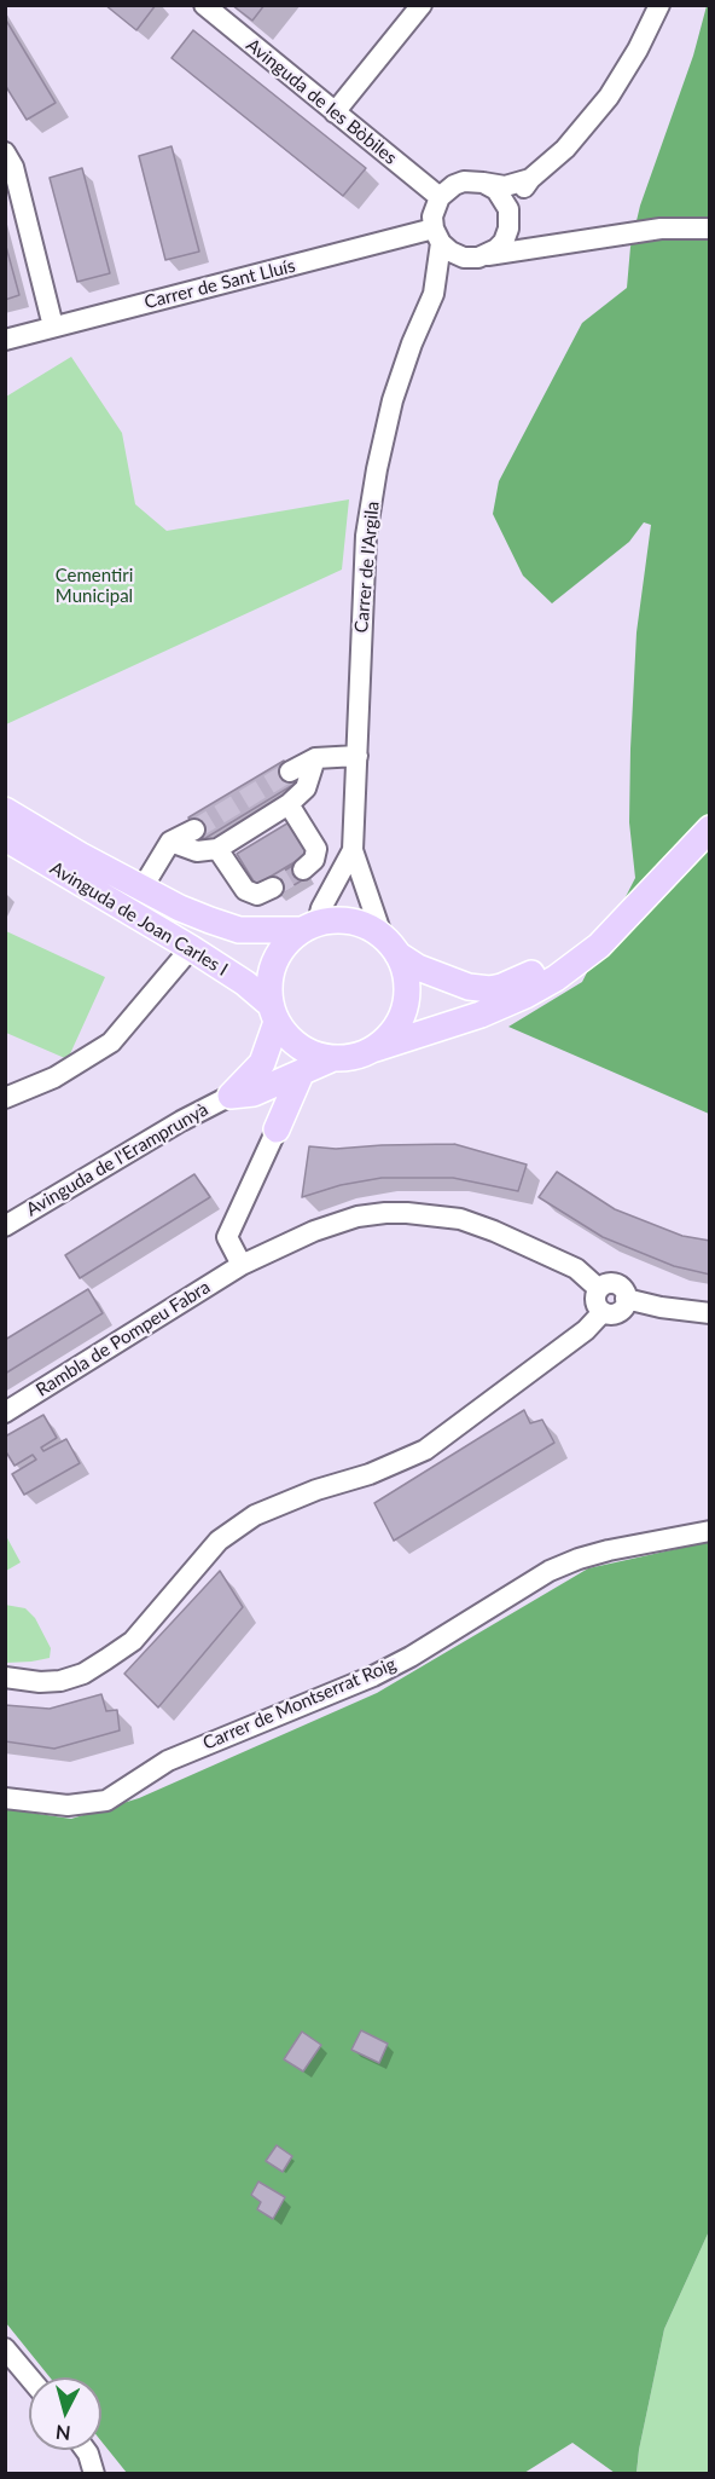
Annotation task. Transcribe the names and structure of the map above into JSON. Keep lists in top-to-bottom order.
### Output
{
  "streets": {
    "main road": ["Avinguda de Joan Carles I"],
    "street": [
      "Avinguda de les Bòbiles",
      "Carrer de Sant Lluís",
      "Carrer de l'Argila",
      "Avinguda de l'Eramprunyà",
      "Rambla de Pompeu Fabra",
      "Carrer de Montserrat Roig"
    ]
  },
  "crossings": [
    ["Avinguda de les Bòbiles", "Carrer de Sant Lluís"],
    ["Avinguda de les Bòbiles", "Carrer de l'Argila"],
    ["Carrer de Sant Lluís", "Carrer de l'Argila"],
    ["Carrer de l'Argila", "Avinguda de Joan Carles I"]
  ],
  "parks": ["Cementiri Municipal"],
  "north": "bottom"
}
